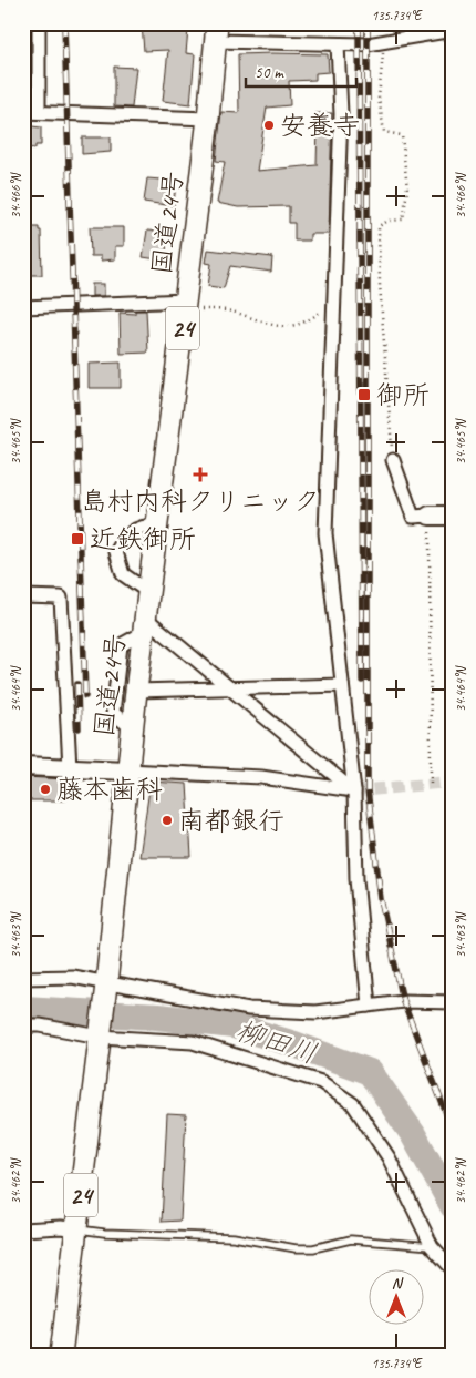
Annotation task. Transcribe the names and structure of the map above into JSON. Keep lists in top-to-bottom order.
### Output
{
  "streets": {
    "highway": ["国道24号", "24"]
  },
  "water": ["柳田川"],
  "places": {
    "other": ["安養寺", "藤本歯科", "南都銀行"],
    "transit": ["御所", "近鉄御所"],
    "health": ["島村内科クリニック"]
  },
  "scale_bar": "50 m",
  "north": "top",
  "coordinates": [
    "135.734°E",
    "34.466°N",
    "34.465°N",
    "34.464°N",
    "34.463°N",
    "34.462°N"
  ]
}
